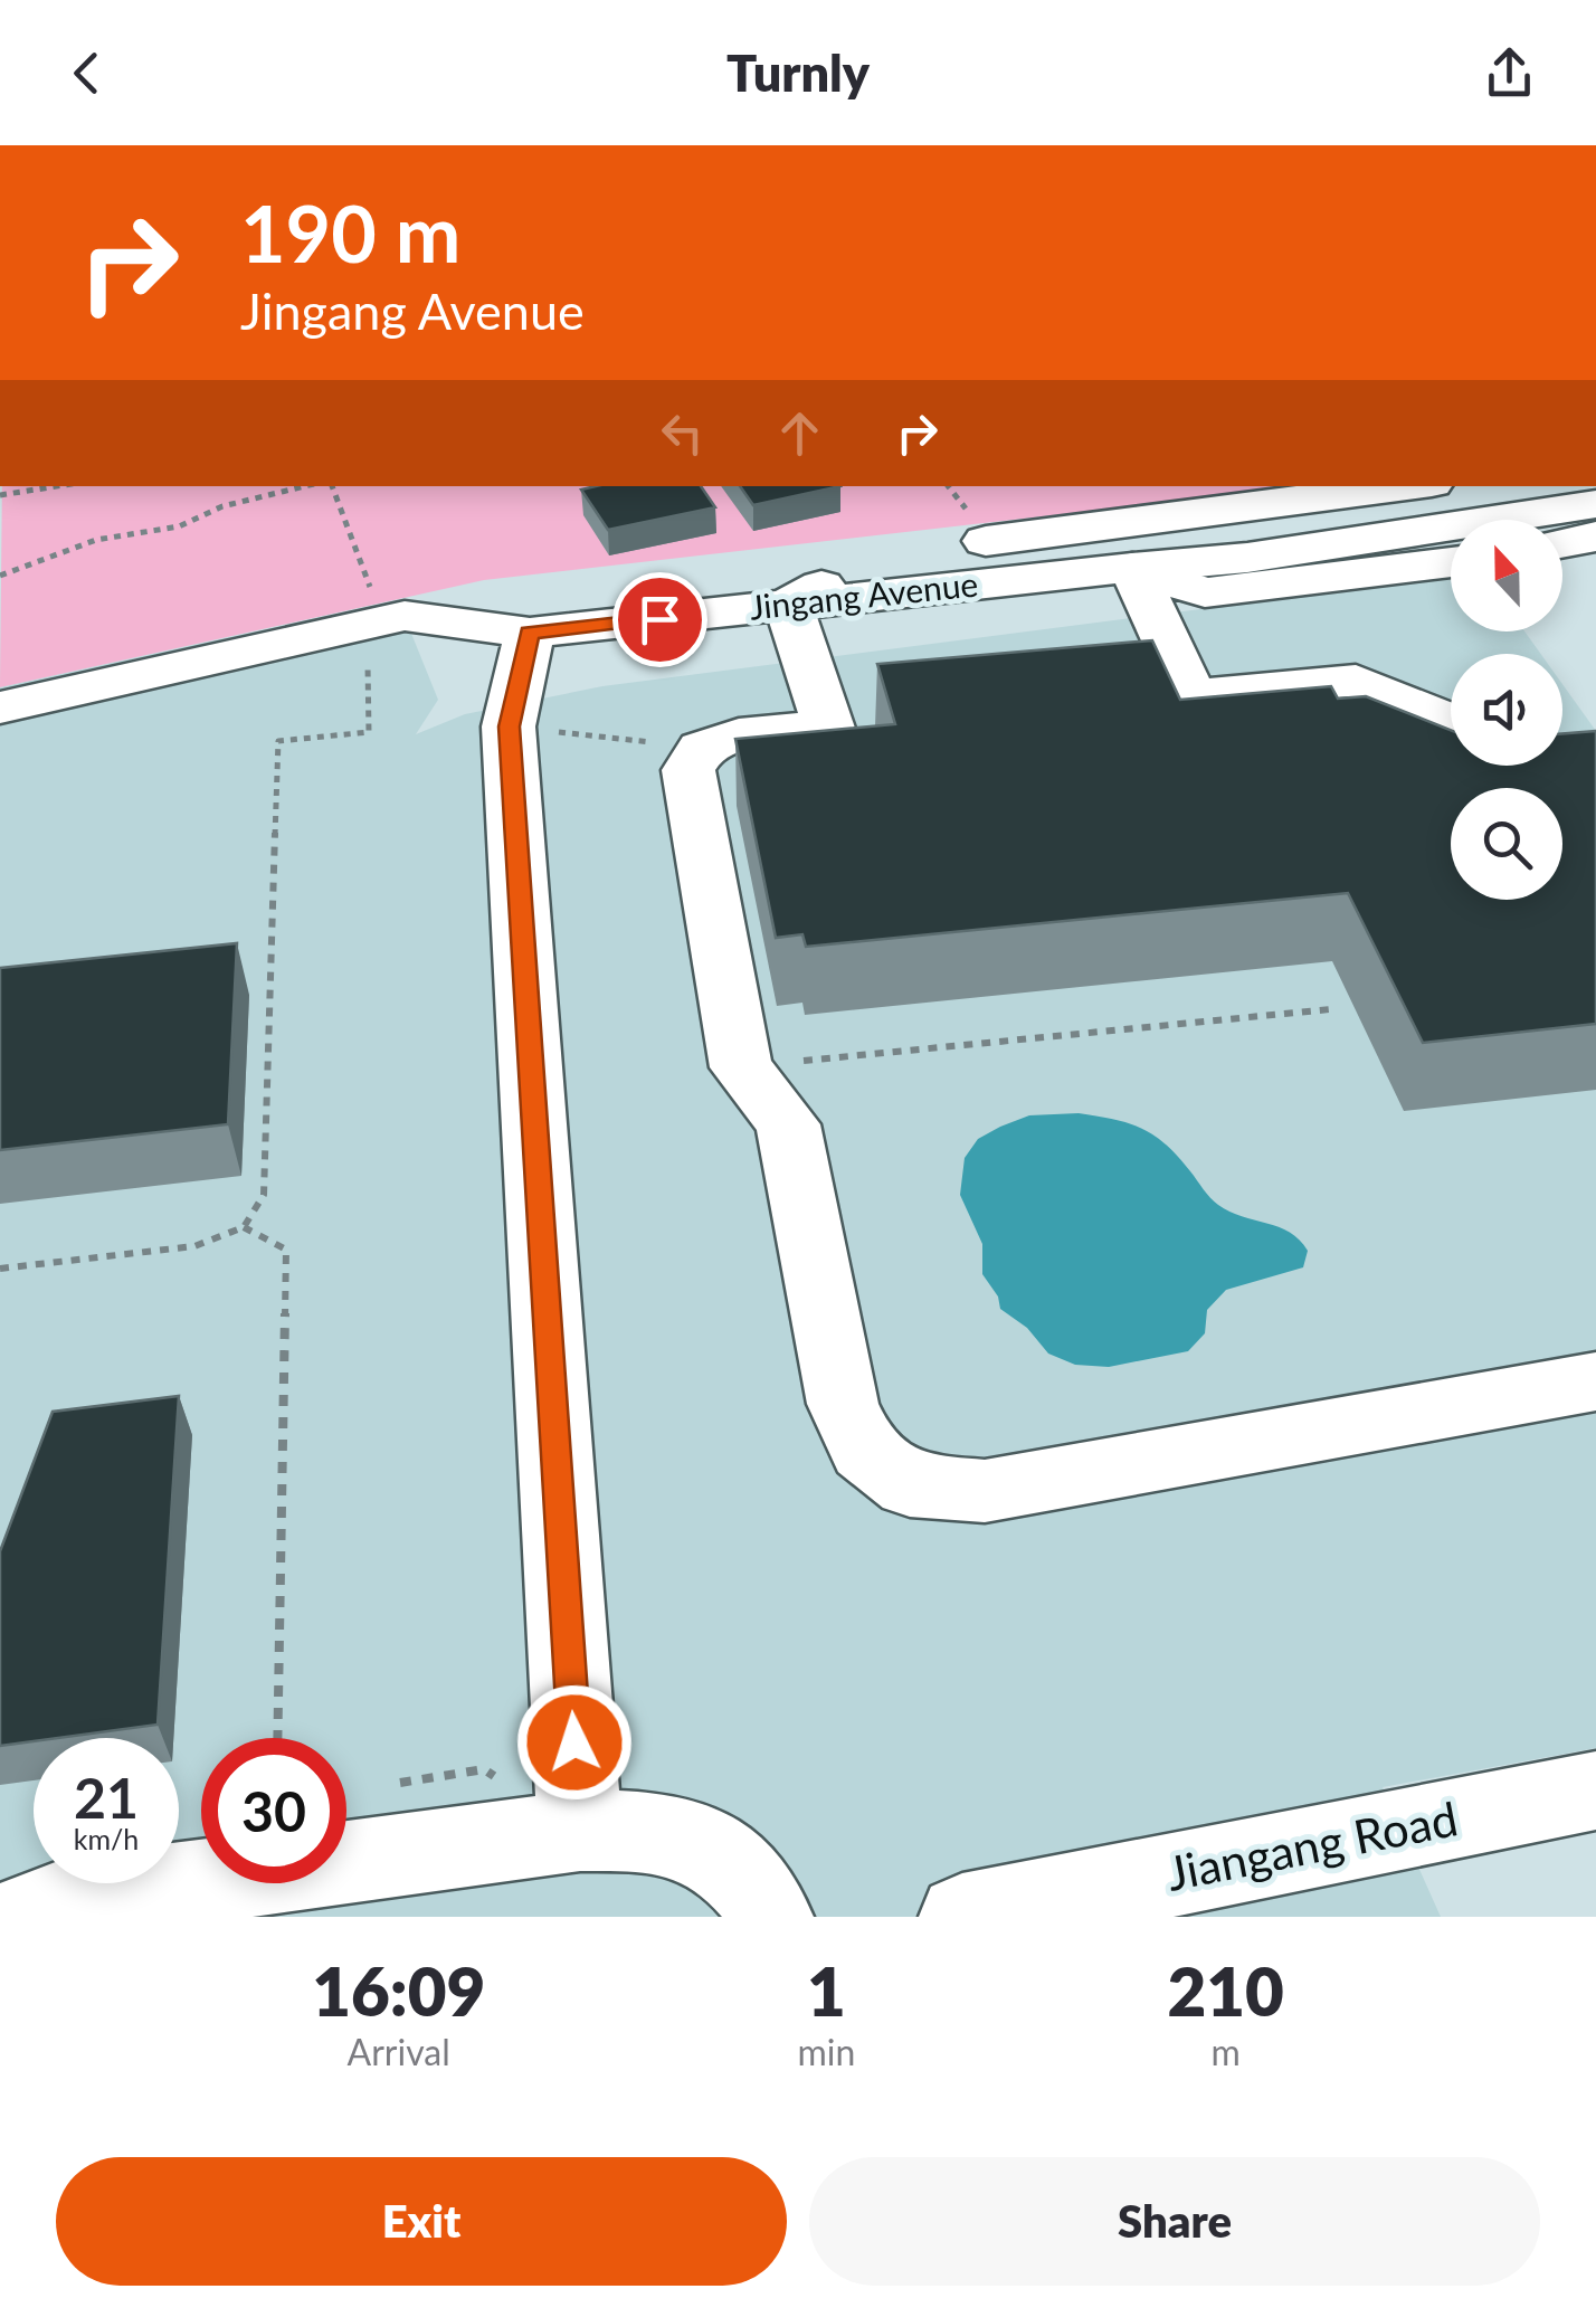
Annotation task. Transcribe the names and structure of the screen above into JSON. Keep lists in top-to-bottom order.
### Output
{
  "streets": {
    "street": ["Jingang Avenue", "Jiangang Road"]
  },
  "north": "top",
  "page": {
    "header": "Turnly",
    "turn": ["190 m", "Jingang Avenue"],
    "speed": "21 km/h",
    "limit": "30",
    "eta": [
      "16:09",
      "Arrival",
      "1",
      "min",
      "210",
      "m"
    ],
    "buttons": ["Exit", "Share"]
  }
}
